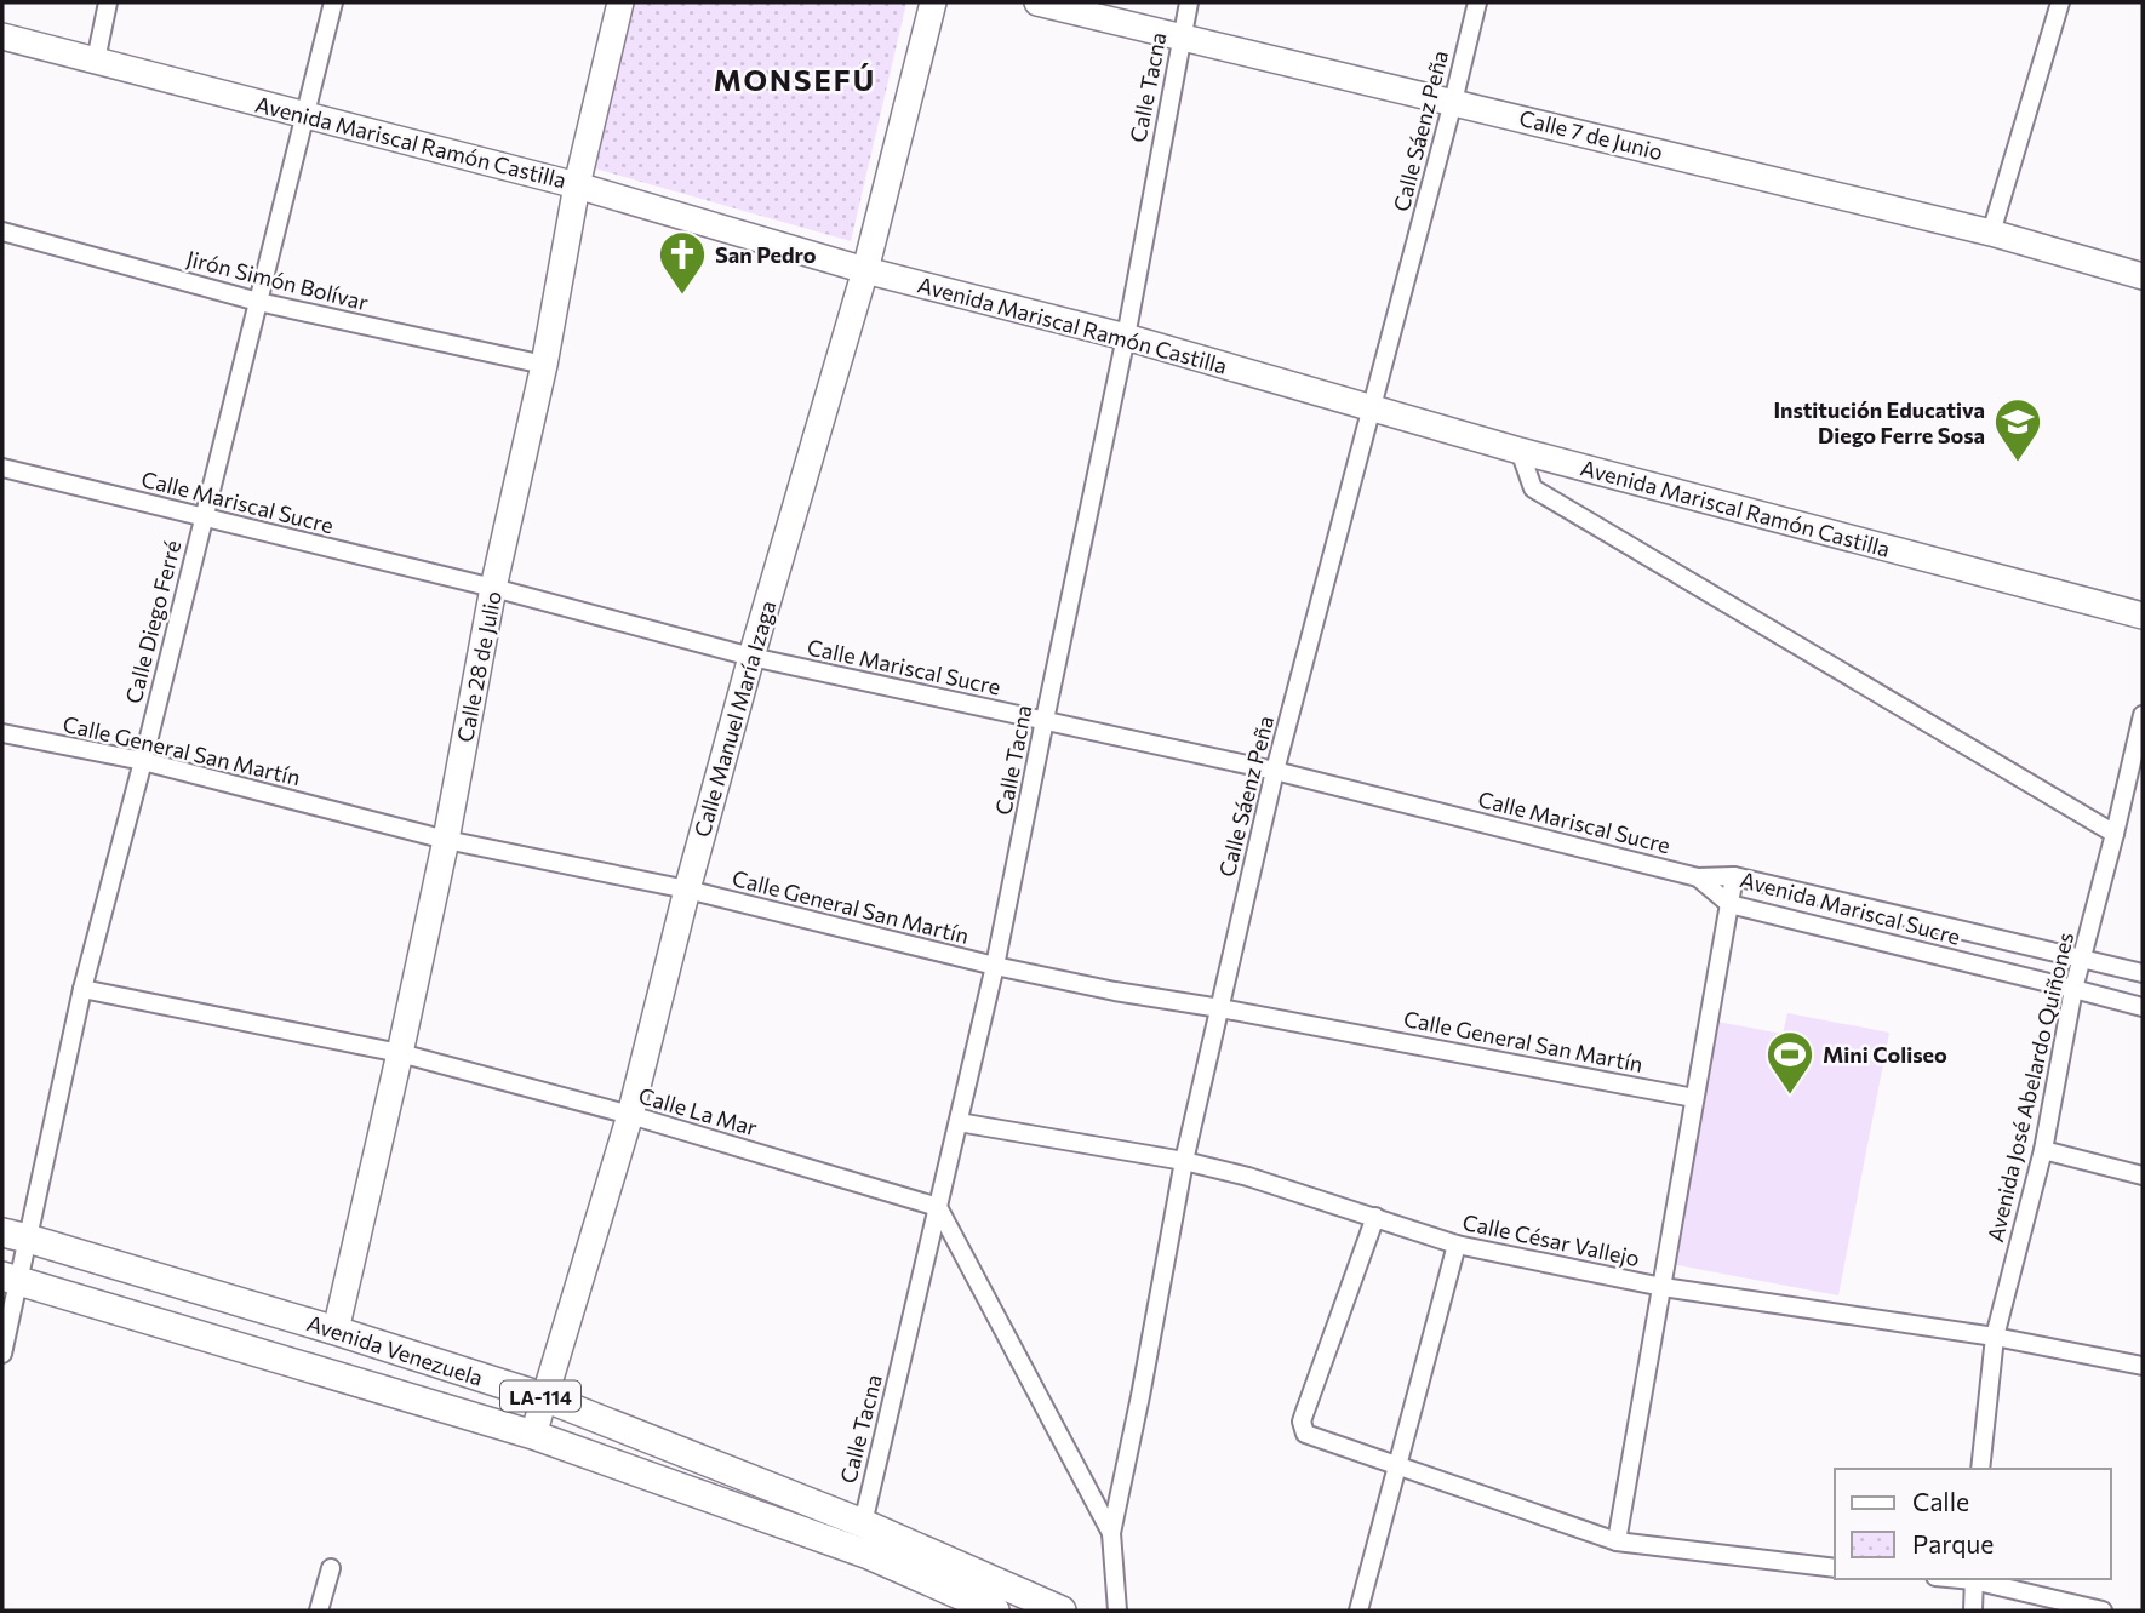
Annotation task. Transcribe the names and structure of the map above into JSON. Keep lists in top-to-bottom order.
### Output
{
  "streets": {
    "main road": ["Avenida Venezuela", "LA-114"],
    "street": [
      "Calle Tacna",
      "Calle Sáenz Peña",
      "Calle 7 de Junio",
      "Avenida Mariscal Ramón Castilla",
      "Jirón Simón Bolívar",
      "Calle Mariscal Sucre",
      "Calle Diego Ferré",
      "Calle 28 de Julio",
      "Calle Manuel María Izaga",
      "Calle General San Martín",
      "Avenida Mariscal Sucre",
      "Avenida José Abelardo Quiñones",
      "Calle La Mar",
      "Calle César Vallejo"
    ]
  },
  "crossings": [
    ["Calle Tacna", "Calle 7 de Junio"],
    ["Calle Tacna", "Avenida Mariscal Ramón Castilla"],
    ["Calle Tacna", "Calle Mariscal Sucre"],
    ["Calle Tacna", "Calle General San Martín"],
    ["Calle Tacna", "Calle La Mar"],
    ["Calle Tacna", "Calle César Vallejo"],
    ["Calle Tacna", "Avenida Venezuela"],
    ["Calle Sáenz Peña", "Calle 7 de Junio"],
    ["Calle Sáenz Peña", "Avenida Mariscal Ramón Castilla"],
    ["Calle Sáenz Peña", "Calle Mariscal Sucre"],
    ["Calle Sáenz Peña", "Calle General San Martín"],
    ["Calle Sáenz Peña", "Calle César Vallejo"],
    ["Avenida Mariscal Ramón Castilla", "Calle Diego Ferré"],
    ["Avenida Mariscal Ramón Castilla", "Calle 28 de Julio"],
    ["Avenida Mariscal Ramón Castilla", "Calle Manuel María Izaga"],
    ["Jirón Simón Bolívar", "Calle Diego Ferré"],
    ["Jirón Simón Bolívar", "Calle 28 de Julio"],
    ["Calle Mariscal Sucre", "Calle Diego Ferré"],
    ["Calle Mariscal Sucre", "Calle 28 de Julio"],
    ["Calle Mariscal Sucre", "Calle Manuel María Izaga"],
    ["Calle Mariscal Sucre", "Avenida Mariscal Sucre"],
    ["Calle Diego Ferré", "Calle General San Martín"],
    ["Calle Diego Ferré", "Calle La Mar"],
    ["Calle Diego Ferré", "Avenida Venezuela"],
    ["Calle 28 de Julio", "Calle General San Martín"],
    ["Calle 28 de Julio", "Calle La Mar"],
    ["Calle 28 de Julio", "Avenida Venezuela"],
    ["Calle Manuel María Izaga", "Calle General San Martín"],
    ["Calle Manuel María Izaga", "Calle La Mar"],
    ["Calle Manuel María Izaga", "Avenida Venezuela"],
    ["Avenida Mariscal Sucre", "Avenida José Abelardo Quiñones"],
    ["Avenida José Abelardo Quiñones", "Calle César Vallejo"]
  ],
  "districts": ["MONSEFÚ"],
  "places": {
    "church": ["San Pedro"],
    "school or university": ["Institución Educativa Diego Ferre Sosa"],
    "sports": ["Mini Coliseo"]
  },
  "legend": ["Calle", "Parque"]
}
